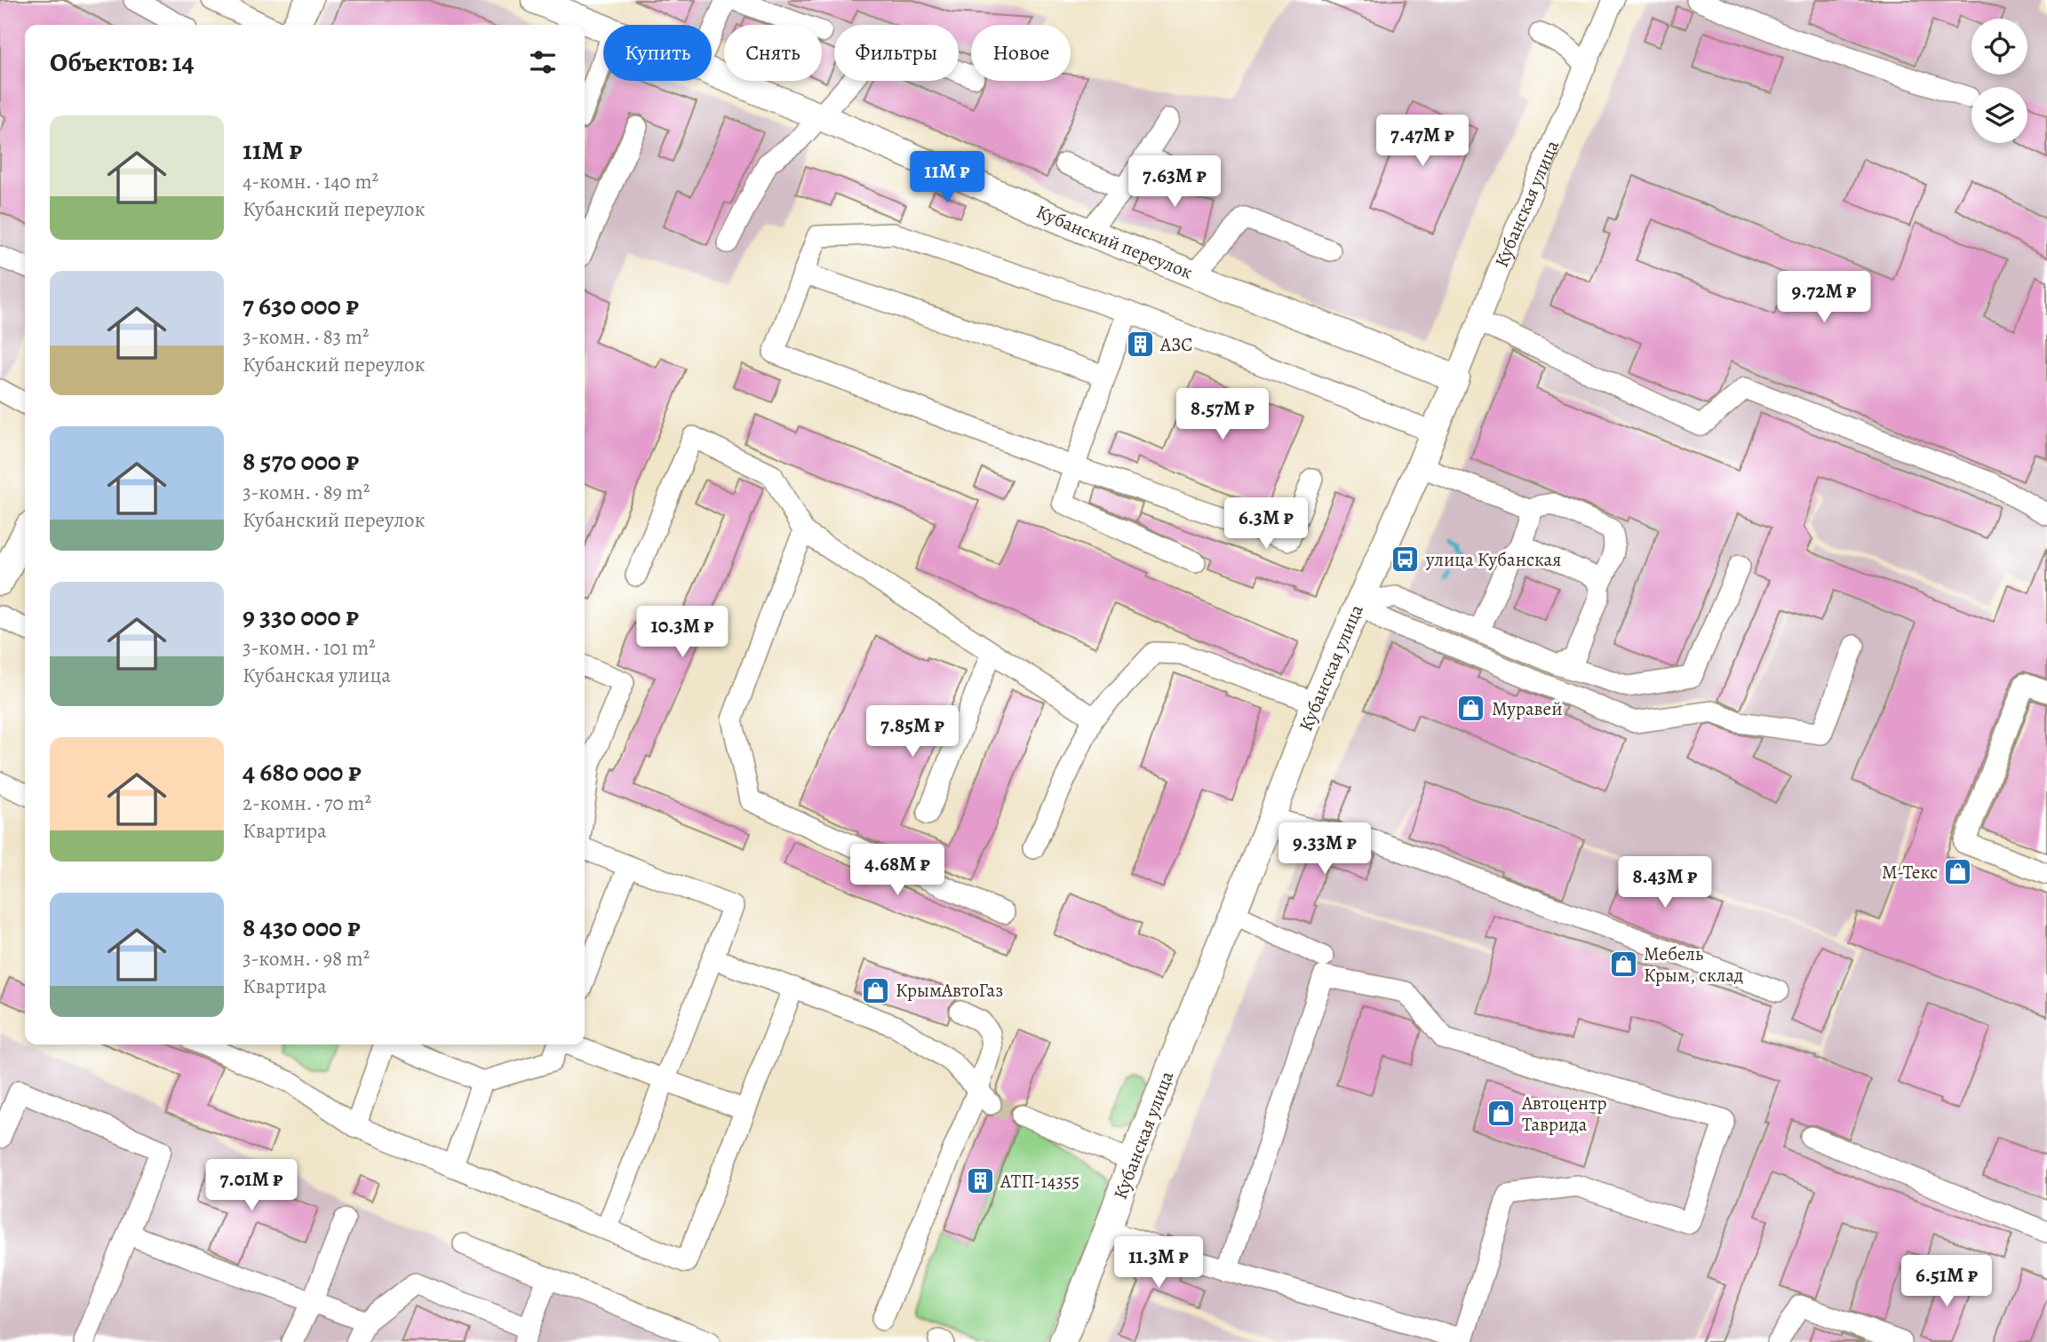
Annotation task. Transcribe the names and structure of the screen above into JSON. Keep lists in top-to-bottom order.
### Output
{
  "streets": {
    "main road": ["Кубанская улица", "Кубанский переулок"]
  },
  "crossings": [
    ["Кубанская улица", "Кубанский переулок"]
  ],
  "places": {
    "building": ["АЗС", "АТП-14355"],
    "bus stop": ["улица Кубанская"],
    "shop": [
      "Муравей",
      "М-Текс",
      "Мебель Крым, склад",
      "КрымАвтоГаз",
      "Автоцентр Таврида"
    ]
  },
  "page": {
    "chip": [
      "Купить",
      "Снять",
      "Фильтры",
      "Новое"
    ],
    "heading": "Объектов: 14",
    "list": [
      {
        "name": "11M ₽",
        "note": "4-комн. · 140 m² · Кубанский переулок"
      },
      {
        "name": "7 630 000 ₽",
        "note": "3-комн. · 83 m² · Кубанский переулок"
      },
      {
        "name": "8 570 000 ₽",
        "note": "3-комн. · 89 m² · Кубанский переулок"
      },
      {
        "name": "9 330 000 ₽",
        "note": "3-комн. · 101 m² · Кубанская улица"
      },
      {
        "name": "4 680 000 ₽",
        "note": "2-комн. · 70 m² · Квартира"
      },
      {
        "name": "8 430 000 ₽",
        "note": "3-комн. · 98 m² · Квартира"
      }
    ],
    "price": [
      "7.47M ₽",
      "11M ₽",
      "7.63M ₽",
      "9.72M ₽",
      "8.57M ₽",
      "6.3M ₽",
      "10.3M ₽",
      "7.85M ₽",
      "9.33M ₽",
      "4.68M ₽",
      "8.43M ₽",
      "7.01M ₽",
      "11.3M ₽",
      "6.51M ₽"
    ]
  }
}
